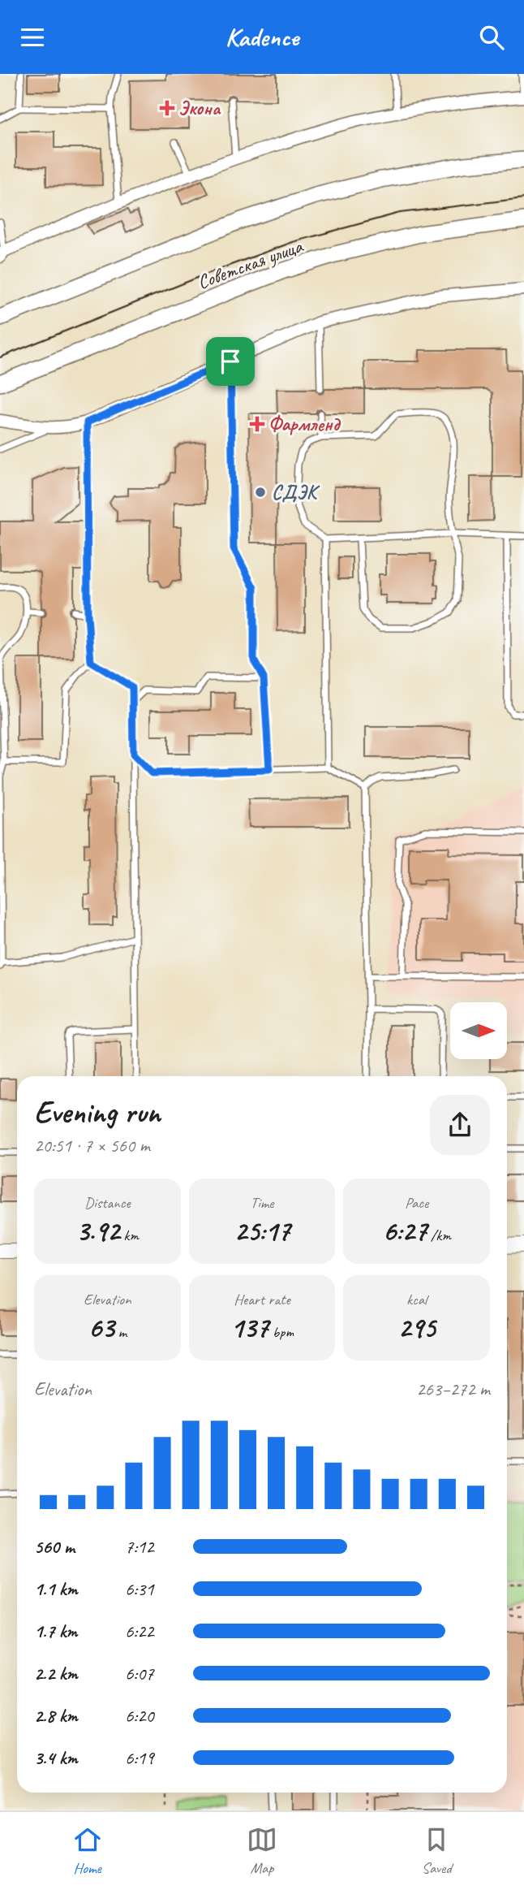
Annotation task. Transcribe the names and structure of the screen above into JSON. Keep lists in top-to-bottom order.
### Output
{
  "streets": {
    "main road": ["Советская улица"]
  },
  "places": {
    "health": ["Экона", "Фармленд"],
    "other": ["СДЭК"]
  },
  "north": "right",
  "page": {
    "header": "Kadence",
    "heading": ["Evening run", "20:51 · 7 × 560 m"],
    "stats": [
      ["Distance", "3.92 km"],
      ["Time", "25:17"],
      ["Pace", "6:27 /km"],
      ["Elevation", "63 m"],
      ["Heart rate", "137 bpm"],
      ["kcal", "295"]
    ],
    "chart": ["Elevation", "263–272 m"],
    "list": [
      {
        "name": "560 m",
        "note": "7:12"
      },
      {
        "name": "1.1 km",
        "note": "6:31"
      },
      {
        "name": "1.7 km",
        "note": "6:22"
      },
      {
        "name": "2.2 km",
        "note": "6:07"
      },
      {
        "name": "2.8 km",
        "note": "6:20"
      },
      {
        "name": "3.4 km",
        "note": "6:19"
      }
    ],
    "tabs": ["Home", "Map", "Saved"]
  }
}
